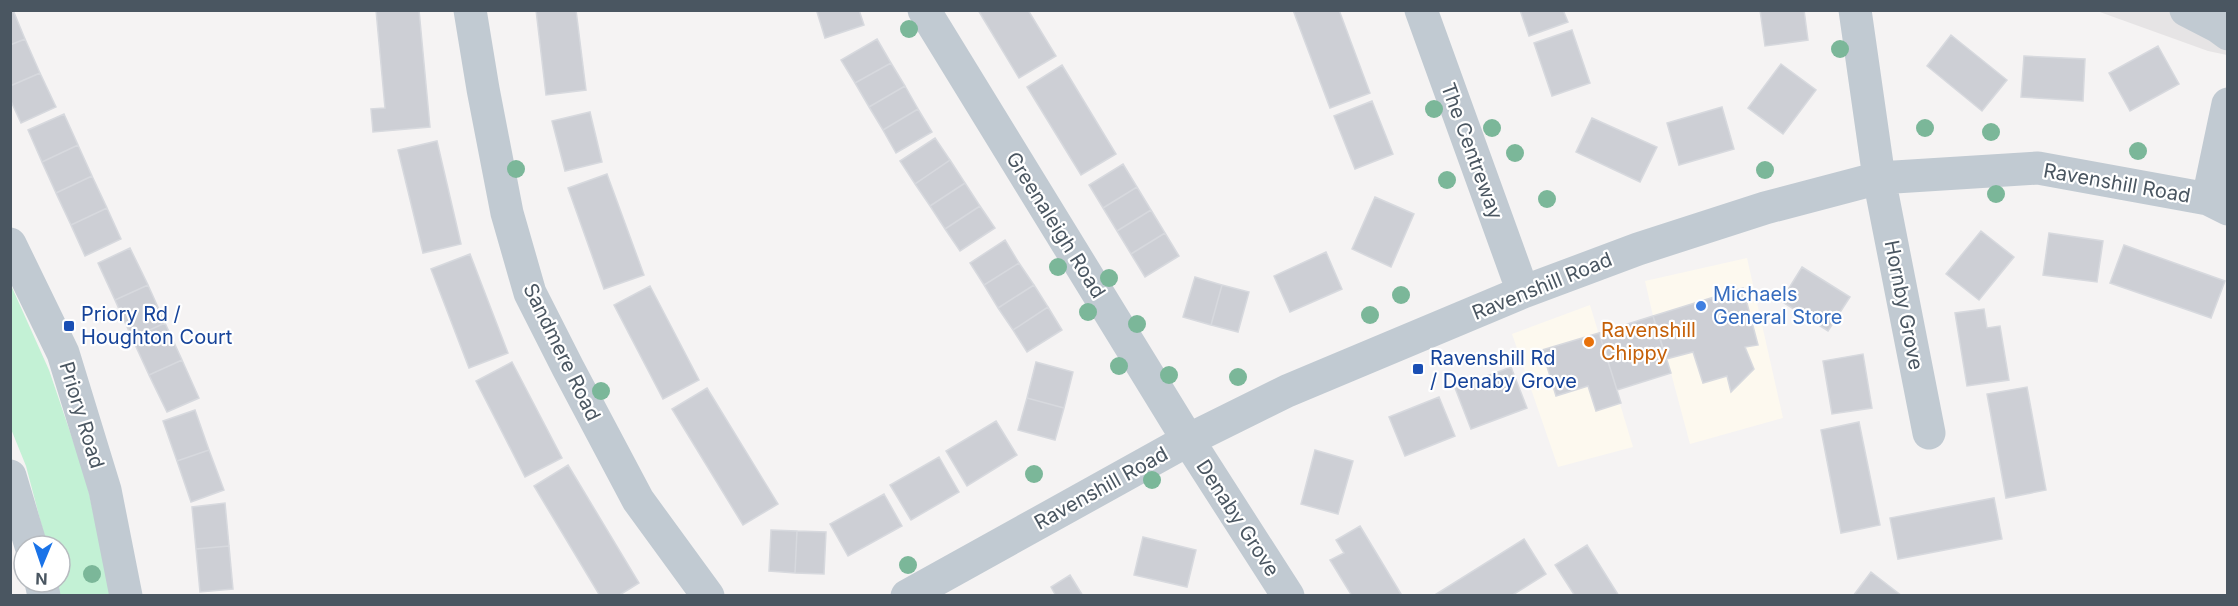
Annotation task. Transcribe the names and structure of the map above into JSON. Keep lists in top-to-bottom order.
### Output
{
  "streets": {
    "street": [
      "The Centreway",
      "Ravenshill Road",
      "Greenaleigh Road",
      "Hornby Grove",
      "Sandmere Road",
      "Priory Road",
      "Denaby Grove"
    ]
  },
  "crossings": [
    ["The Centreway", "Ravenshill Road"],
    ["Ravenshill Road", "Greenaleigh Road"],
    ["Ravenshill Road", "Hornby Grove"],
    ["Ravenshill Road", "Denaby Grove"],
    ["Greenaleigh Road", "Denaby Grove"]
  ],
  "places": {
    "other": ["Michaels General Store", "Ravenshill Chippy"],
    "transit": ["Priory Rd / Houghton Court", "Ravenshill Rd / Denaby Grove"]
  },
  "north": "bottom"
}
